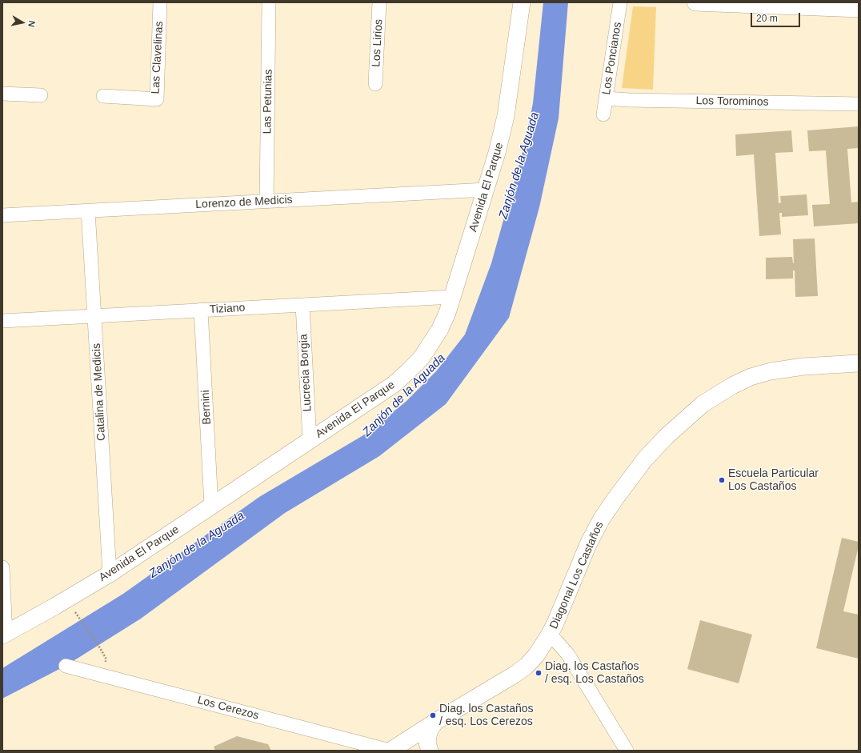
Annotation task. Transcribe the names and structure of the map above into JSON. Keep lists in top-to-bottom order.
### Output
{
  "streets": {
    "street": [
      "Los Lirios",
      "Las Clavelinas",
      "Los Poncianos",
      "Las Petunias",
      "Los Torominos",
      "Avenida El Parque",
      "Lorenzo de Medicis",
      "Tiziano",
      "Lucrecia Borgia",
      "Catalina de Medicis",
      "Bernini",
      "Diagonal Los Castaños",
      "Los Cerezos"
    ]
  },
  "crossings": [
    ["Los Poncianos", "Los Torominos"],
    ["Las Petunias", "Lorenzo de Medicis"],
    ["Avenida El Parque", "Lorenzo de Medicis"],
    ["Avenida El Parque", "Tiziano"],
    ["Avenida El Parque", "Lucrecia Borgia"],
    ["Avenida El Parque", "Catalina de Medicis"],
    ["Avenida El Parque", "Bernini"],
    ["Lorenzo de Medicis", "Catalina de Medicis"],
    ["Tiziano", "Lucrecia Borgia"],
    ["Tiziano", "Catalina de Medicis"],
    ["Tiziano", "Bernini"],
    ["Diagonal Los Castaños", "Los Cerezos"]
  ],
  "water": ["Zanjón de la Aguada"],
  "places": ["Escuela Particular Los Castaños", "Diag. los Castaños / esq. Los Castaños", "Diag. los Castaños / esq. Los Cerezos"],
  "scale_bar": "20 m",
  "north": "right"
}
